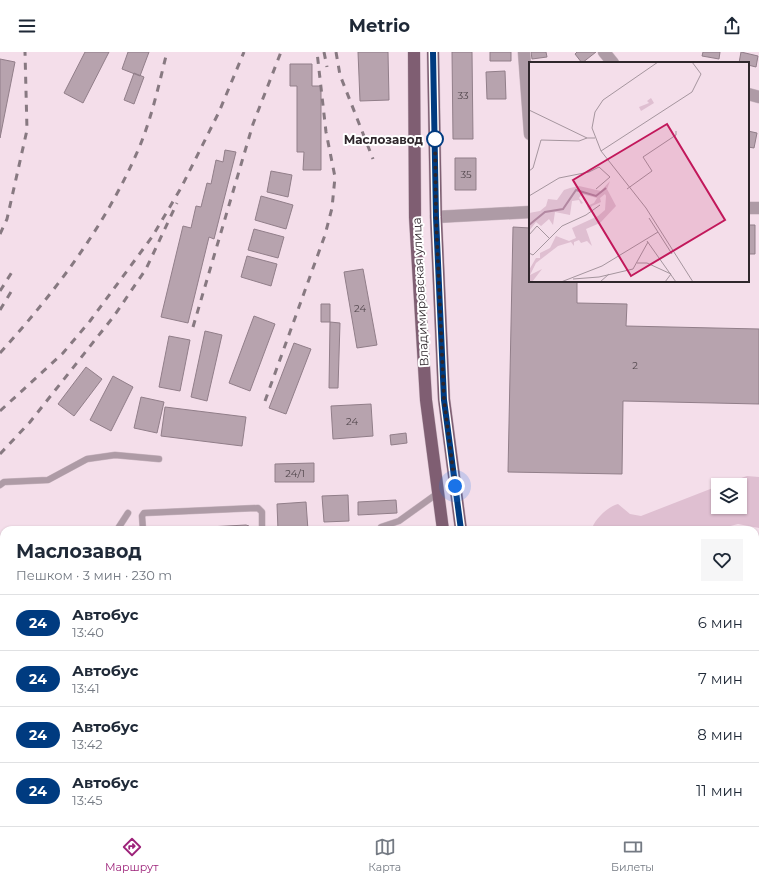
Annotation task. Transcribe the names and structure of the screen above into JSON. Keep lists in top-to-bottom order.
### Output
{
  "streets": {
    "main road": ["Владимировская улица"]
  },
  "places": ["Маслозавод"],
  "lines": ["bus line 24"],
  "house_numbers": [
    "33",
    "35",
    "24",
    "2",
    "24",
    "24/1"
  ],
  "page": {
    "header": "Metrio",
    "heading": ["Маслозавод", "Пешком · 3 мин · 230 m"],
    "list": [
      {
        "mark": "24",
        "name": "Автобус",
        "note": "13:40",
        "value": "6 мин"
      },
      {
        "mark": "24",
        "name": "Автобус",
        "note": "13:41",
        "value": "7 мин"
      },
      {
        "mark": "24",
        "name": "Автобус",
        "note": "13:42",
        "value": "8 мин"
      },
      {
        "mark": "24",
        "name": "Автобус",
        "note": "13:45",
        "value": "11 мин"
      }
    ],
    "tabs": ["Маршрут", "Карта", "Билеты"]
  }
}
